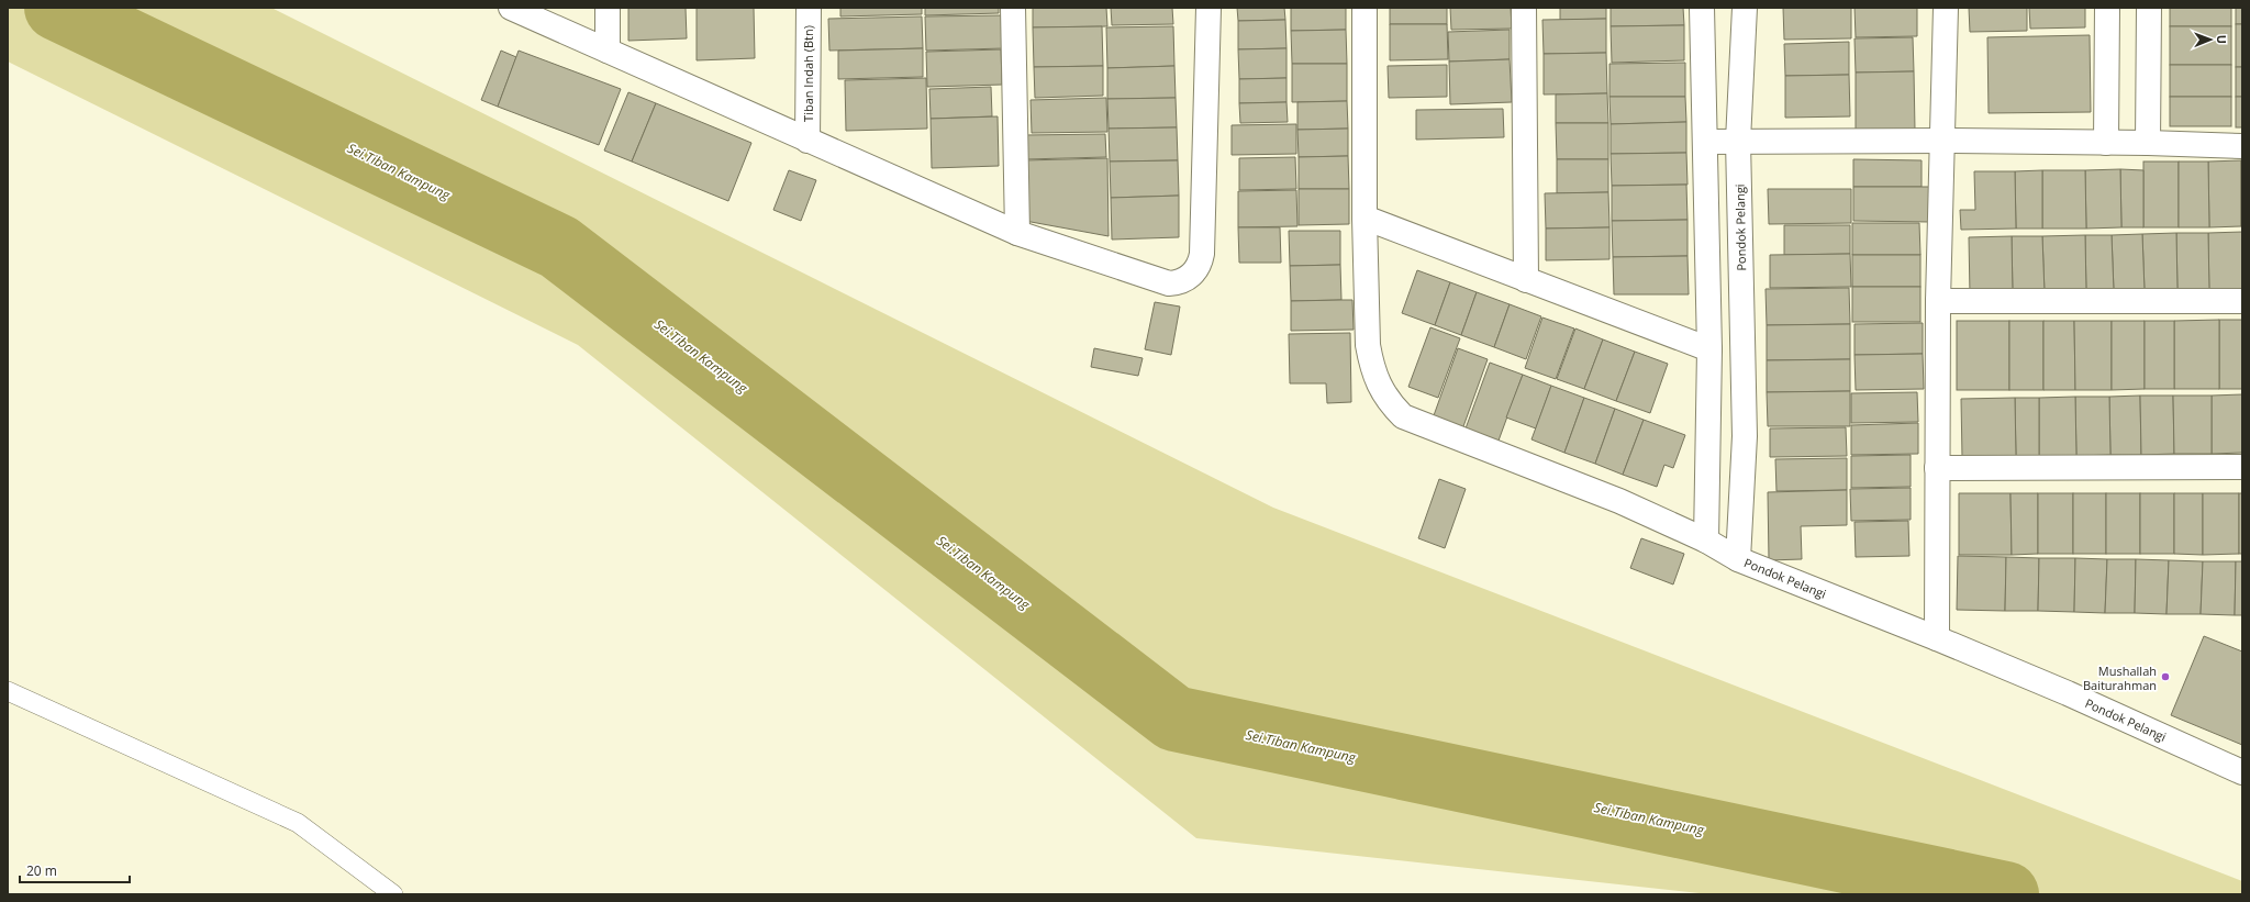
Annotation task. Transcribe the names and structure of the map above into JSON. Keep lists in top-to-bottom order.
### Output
{
  "streets": {
    "street": ["Tiban Indah (Btn)", "Pondok Pelangi"]
  },
  "water": ["Sei.Tiban Kampung"],
  "places": ["Mushallah Baiturahman"],
  "scale_bar": "20 m",
  "north": "right"
}
